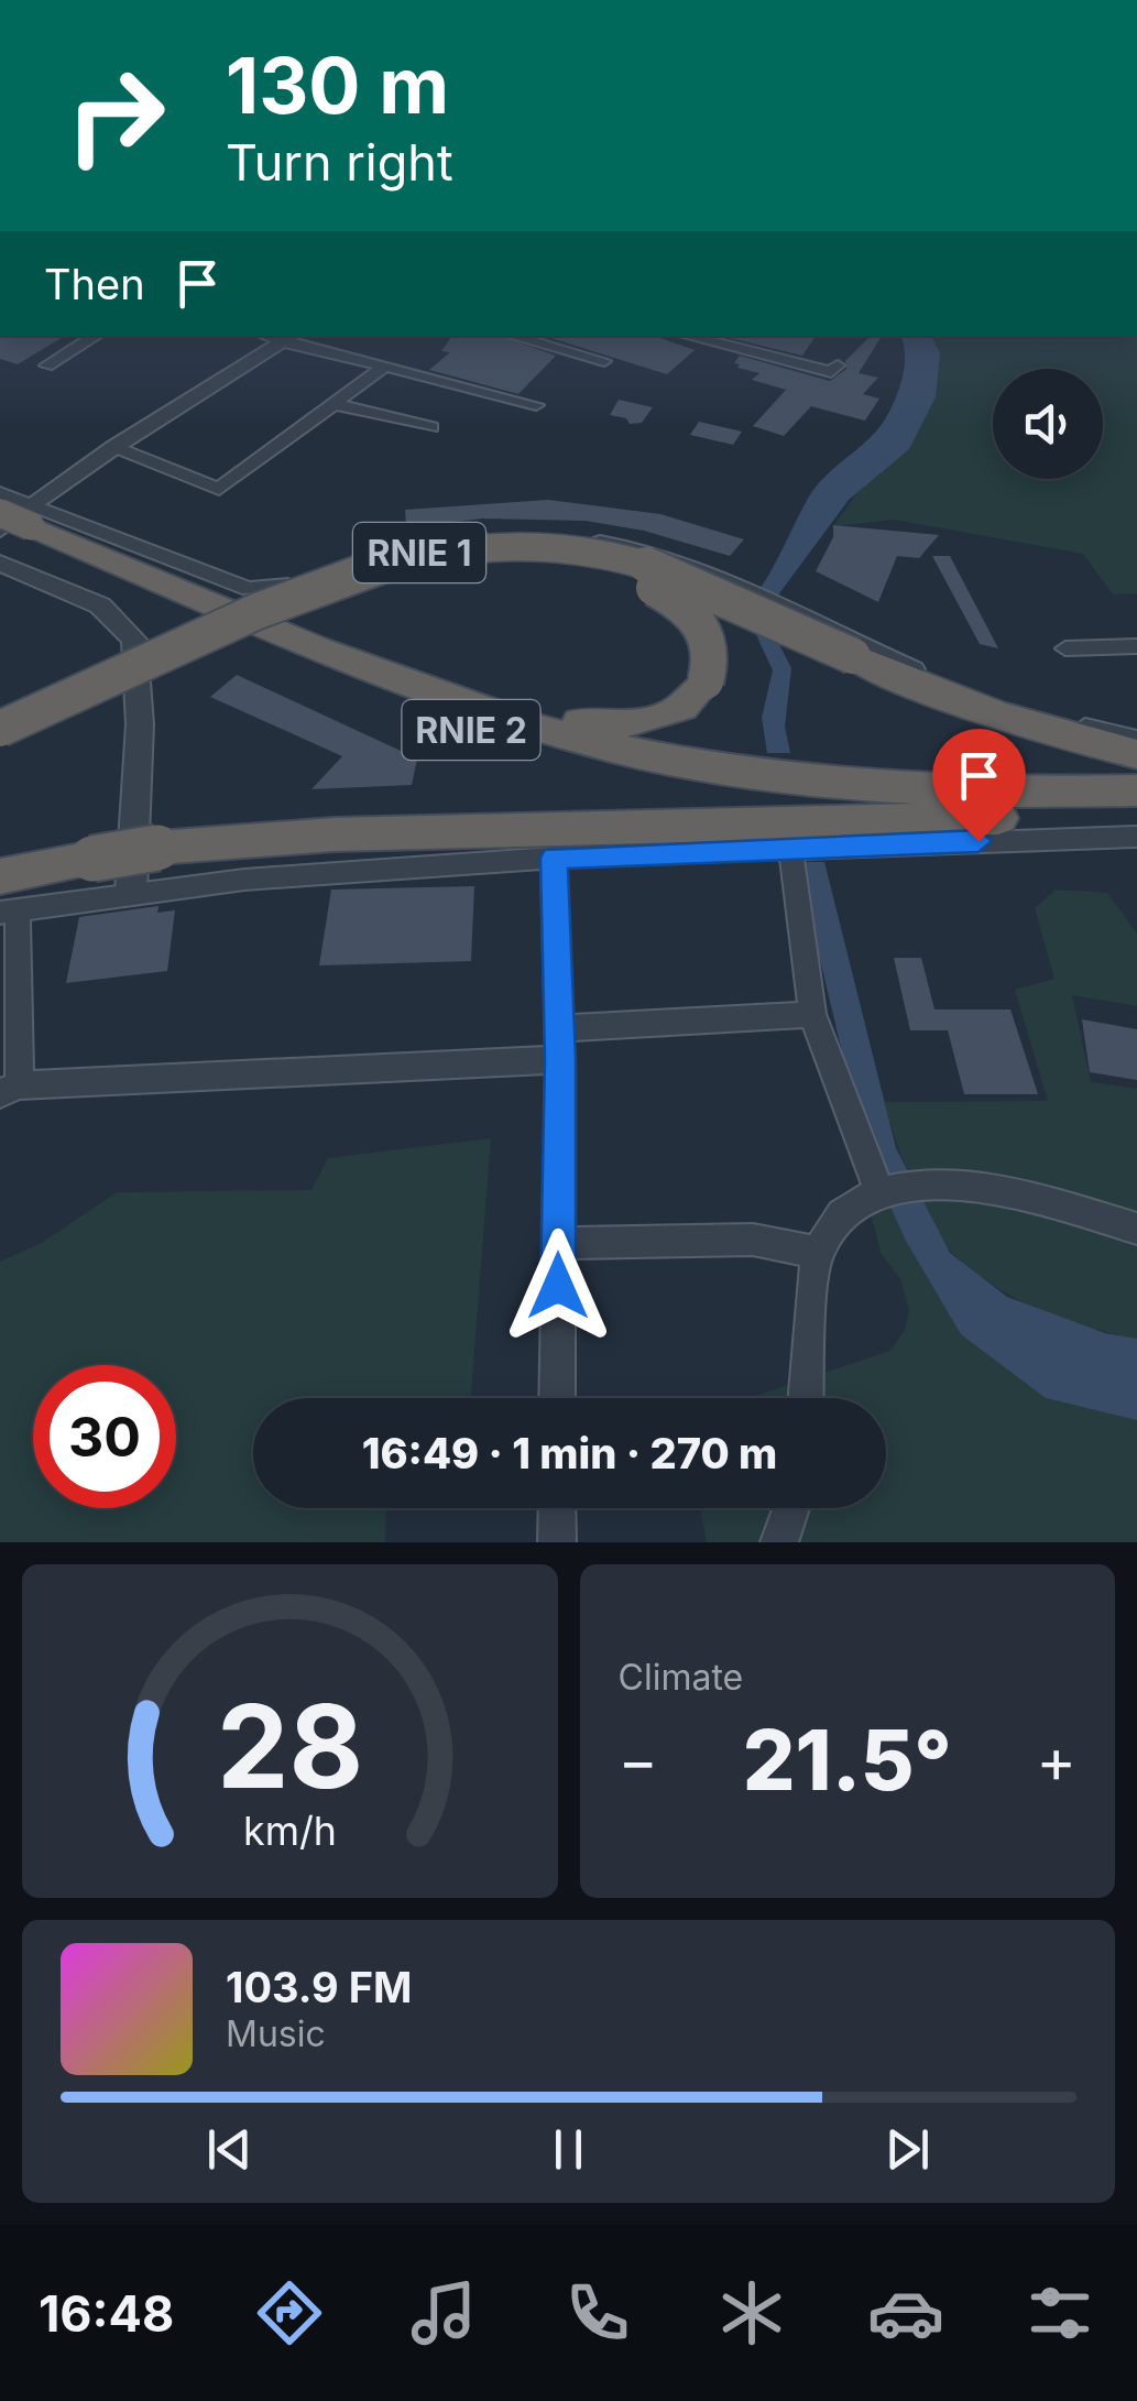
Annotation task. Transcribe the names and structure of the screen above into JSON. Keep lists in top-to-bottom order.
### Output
{
  "streets": {
    "highway": ["RNIE 1", "RNIE 2"]
  },
  "page": {
    "turn": ["130 m", "Turn right"],
    "then": "Then",
    "limit": "30",
    "trip": "16:49 · 1 min · 270 m",
    "tile": "Climate",
    "heat": ["−", "21.5°", "+"],
    "song": ["103.9 FM", "Music"],
    "tabs": "16:48",
    "gauge": ["28", "km/h"]
  }
}
